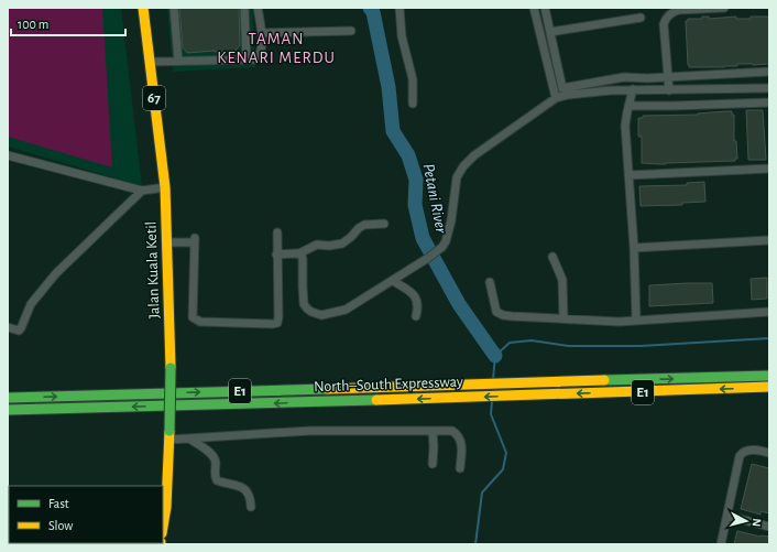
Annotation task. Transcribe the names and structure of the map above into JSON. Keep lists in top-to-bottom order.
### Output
{
  "streets": {
    "main road": [
      "67",
      "Jalan Kuala Ketil",
      "North–South Expressway",
      "E1"
    ]
  },
  "districts": ["TAMAN KENARI MERDU"],
  "water": ["Petani River"],
  "legend": ["Fast", "Slow"],
  "scale_bar": "100 m",
  "north": "right"
}
